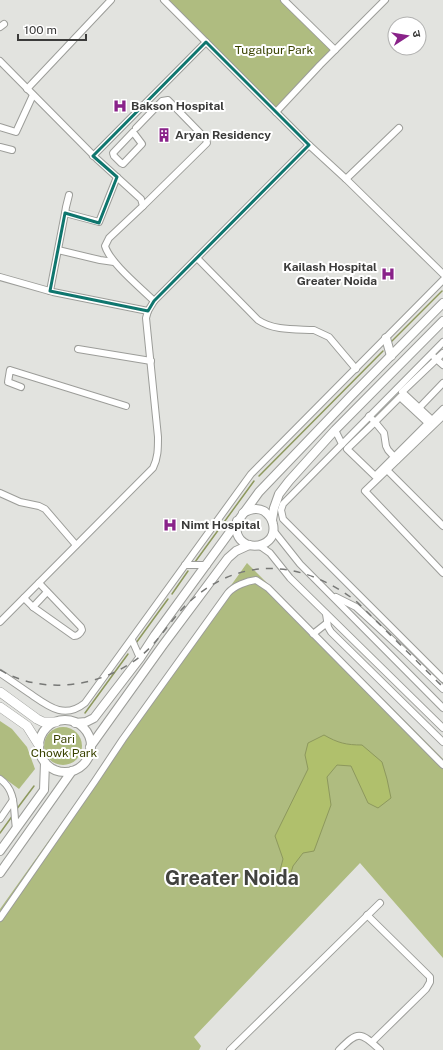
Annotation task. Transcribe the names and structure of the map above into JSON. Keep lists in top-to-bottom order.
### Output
{
  "districts": ["Greater Noida"],
  "parks": ["Tugalpur Park", "Pari Chowk Park"],
  "places": {
    "hospital": ["Bakson Hospital", "Kailash Hospital Greater Noida", "Nimt Hospital"],
    "building": ["Aryan Residency"]
  },
  "scale_bar": "100 m",
  "north": "right"
}
